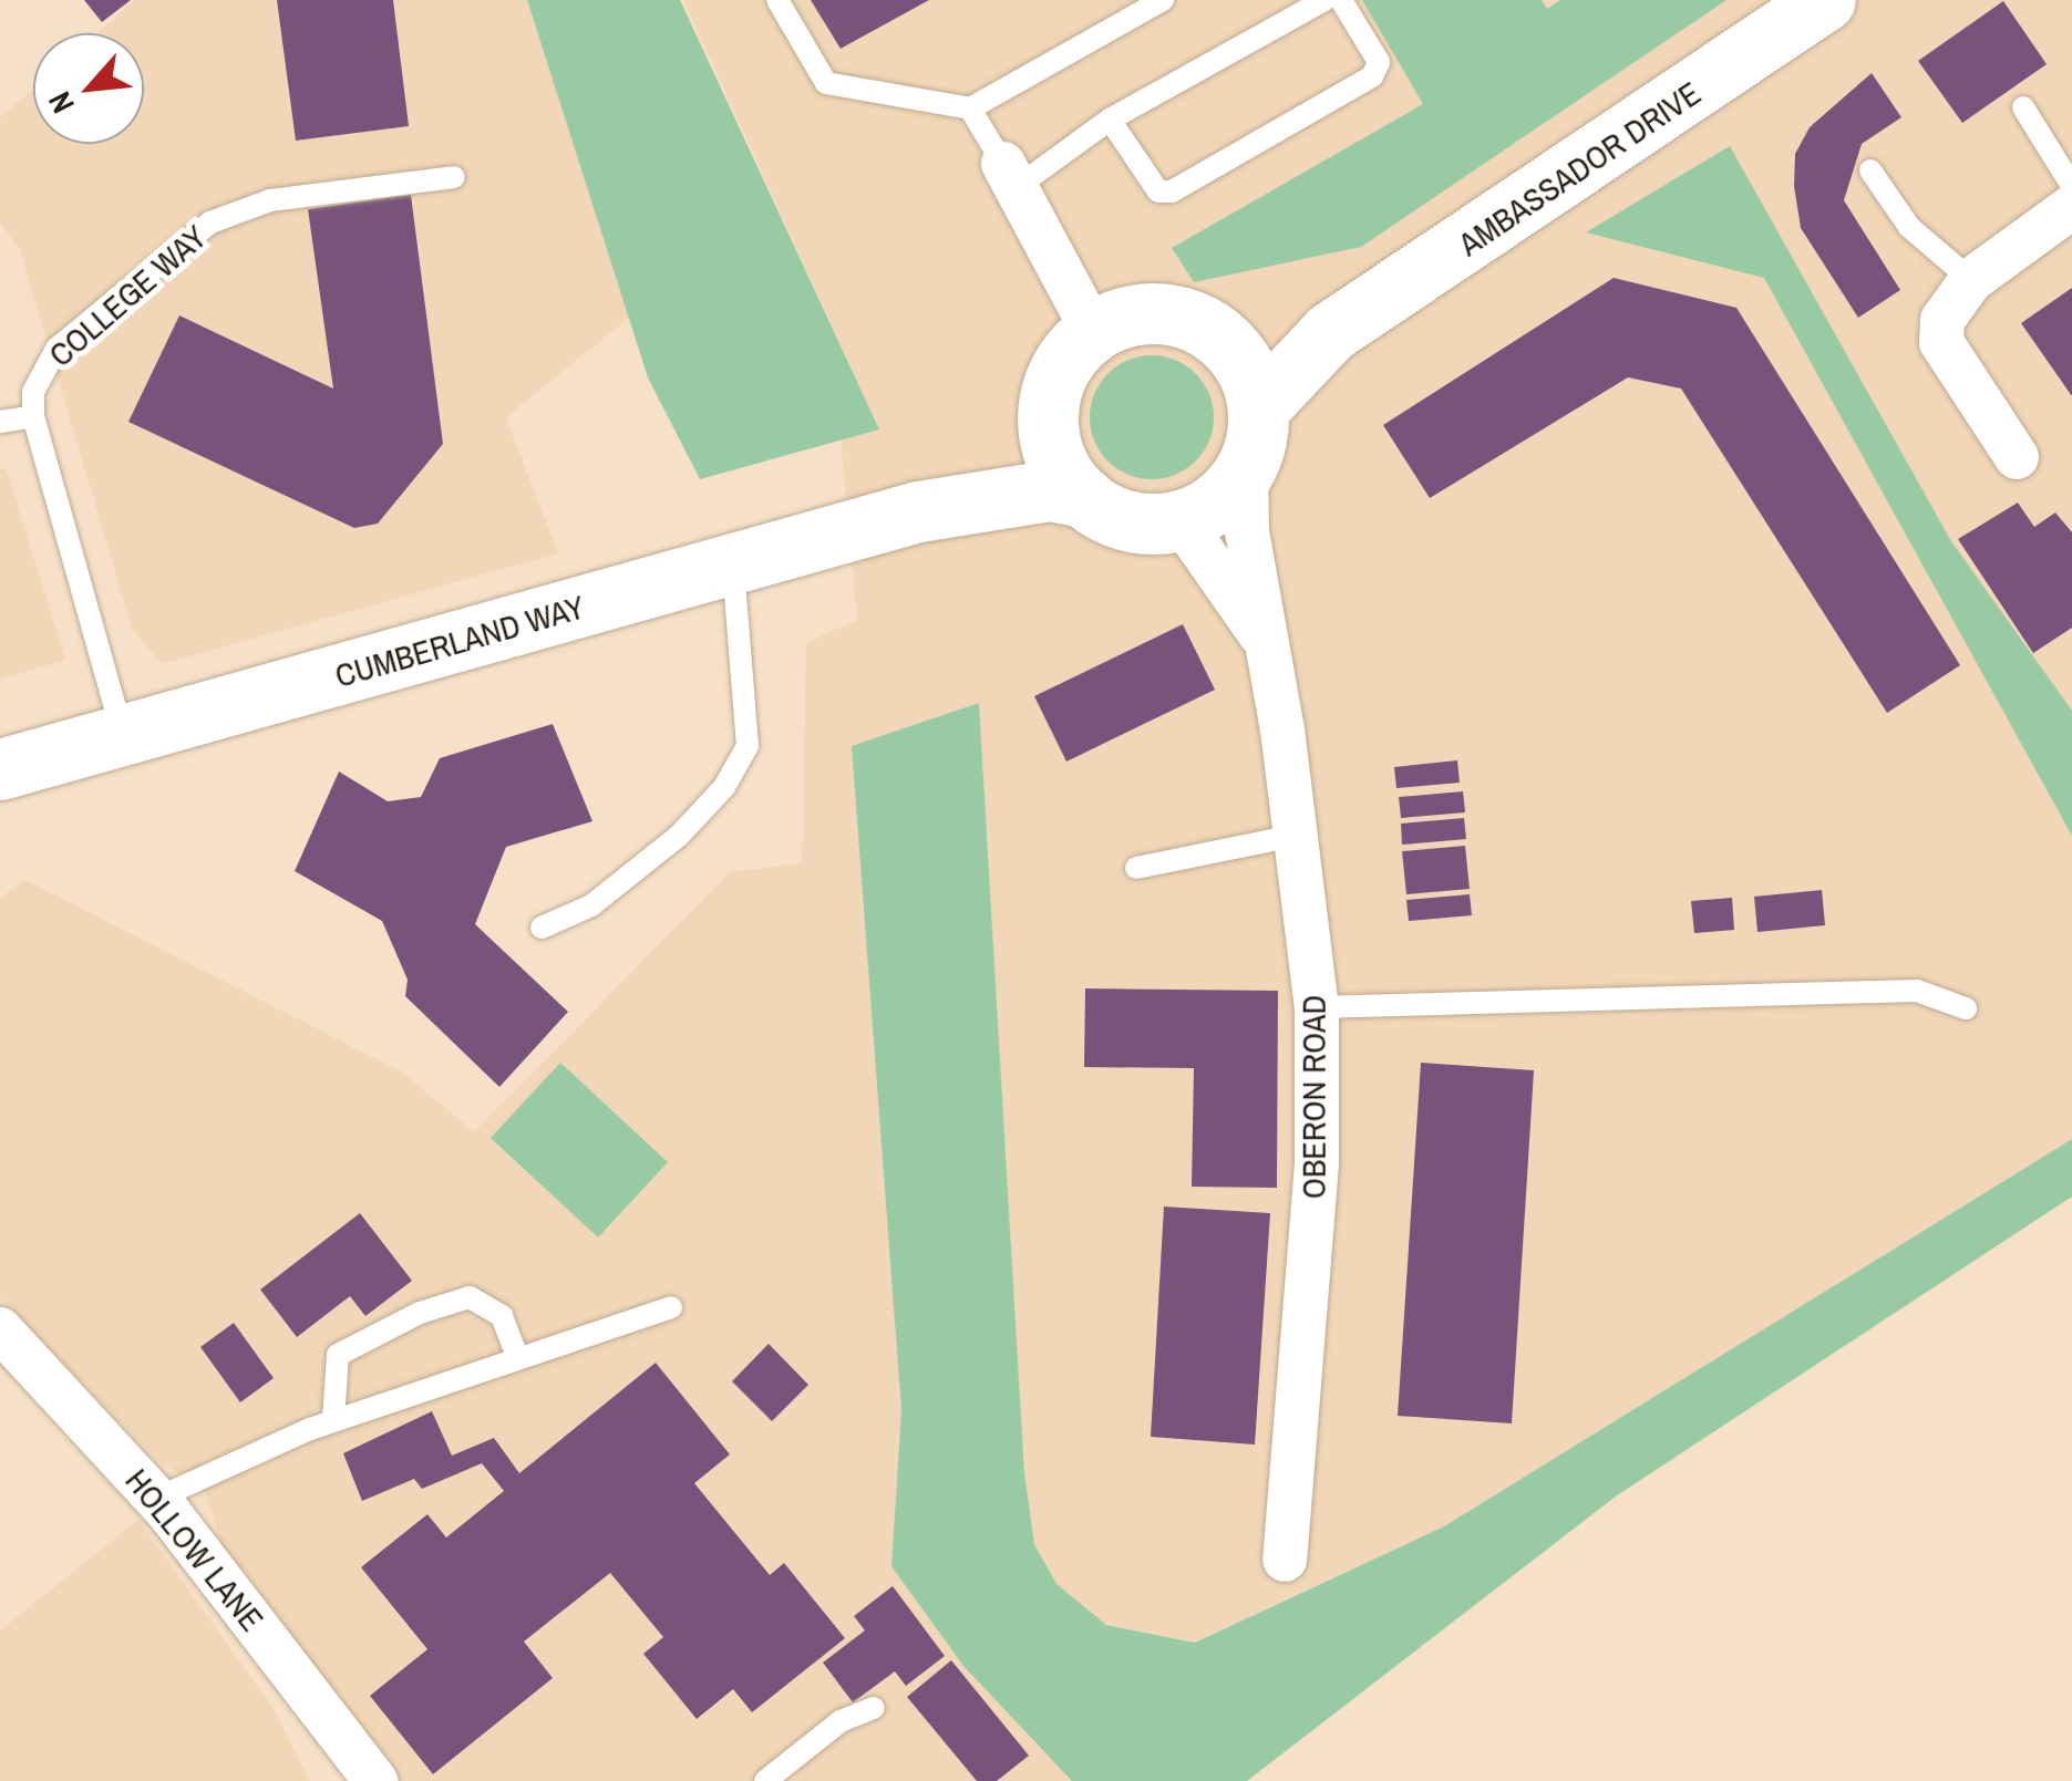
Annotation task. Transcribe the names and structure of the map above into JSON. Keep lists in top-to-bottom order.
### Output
{
  "streets": {
    "main road": ["AMBASSADOR DRIVE", "CUMBERLAND WAY"],
    "street": ["OBERON ROAD", "HOLLOW LANE"],
    "lane": ["COLLEGE WAY"]
  },
  "crossings": [
    ["AMBASSADOR DRIVE", "CUMBERLAND WAY"],
    ["AMBASSADOR DRIVE", "OBERON ROAD"],
    ["CUMBERLAND WAY", "OBERON ROAD"]
  ],
  "north": "bottom left"
}
